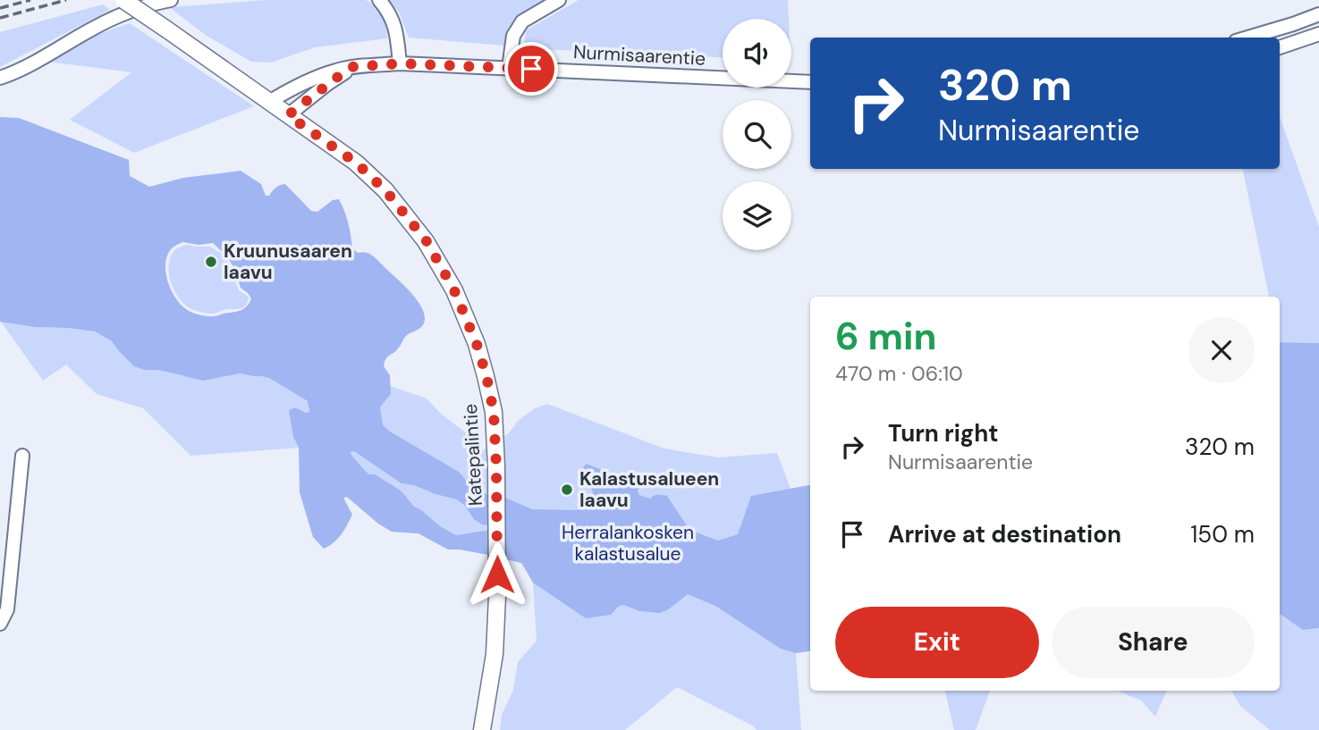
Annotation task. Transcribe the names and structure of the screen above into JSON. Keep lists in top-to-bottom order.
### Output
{
  "streets": {
    "street": ["Nurmisaarentie", "Katepalintie"]
  },
  "crossings": [
    ["Nurmisaarentie", "Katepalintie"]
  ],
  "parks": ["Herralankosken kalastusalue"],
  "places": ["Kruunusaaren laavu", "Kalastusalueen laavu"],
  "page": {
    "turn": ["320 m", "Nurmisaarentie"],
    "heading": ["6 min", "470 m · 06:10"],
    "list": [
      {
        "name": "Turn right",
        "note": "Nurmisaarentie",
        "value": "320 m"
      },
      {
        "name": "Arrive at destination",
        "value": "150 m"
      }
    ],
    "buttons": ["Exit", "Share"]
  }
}
